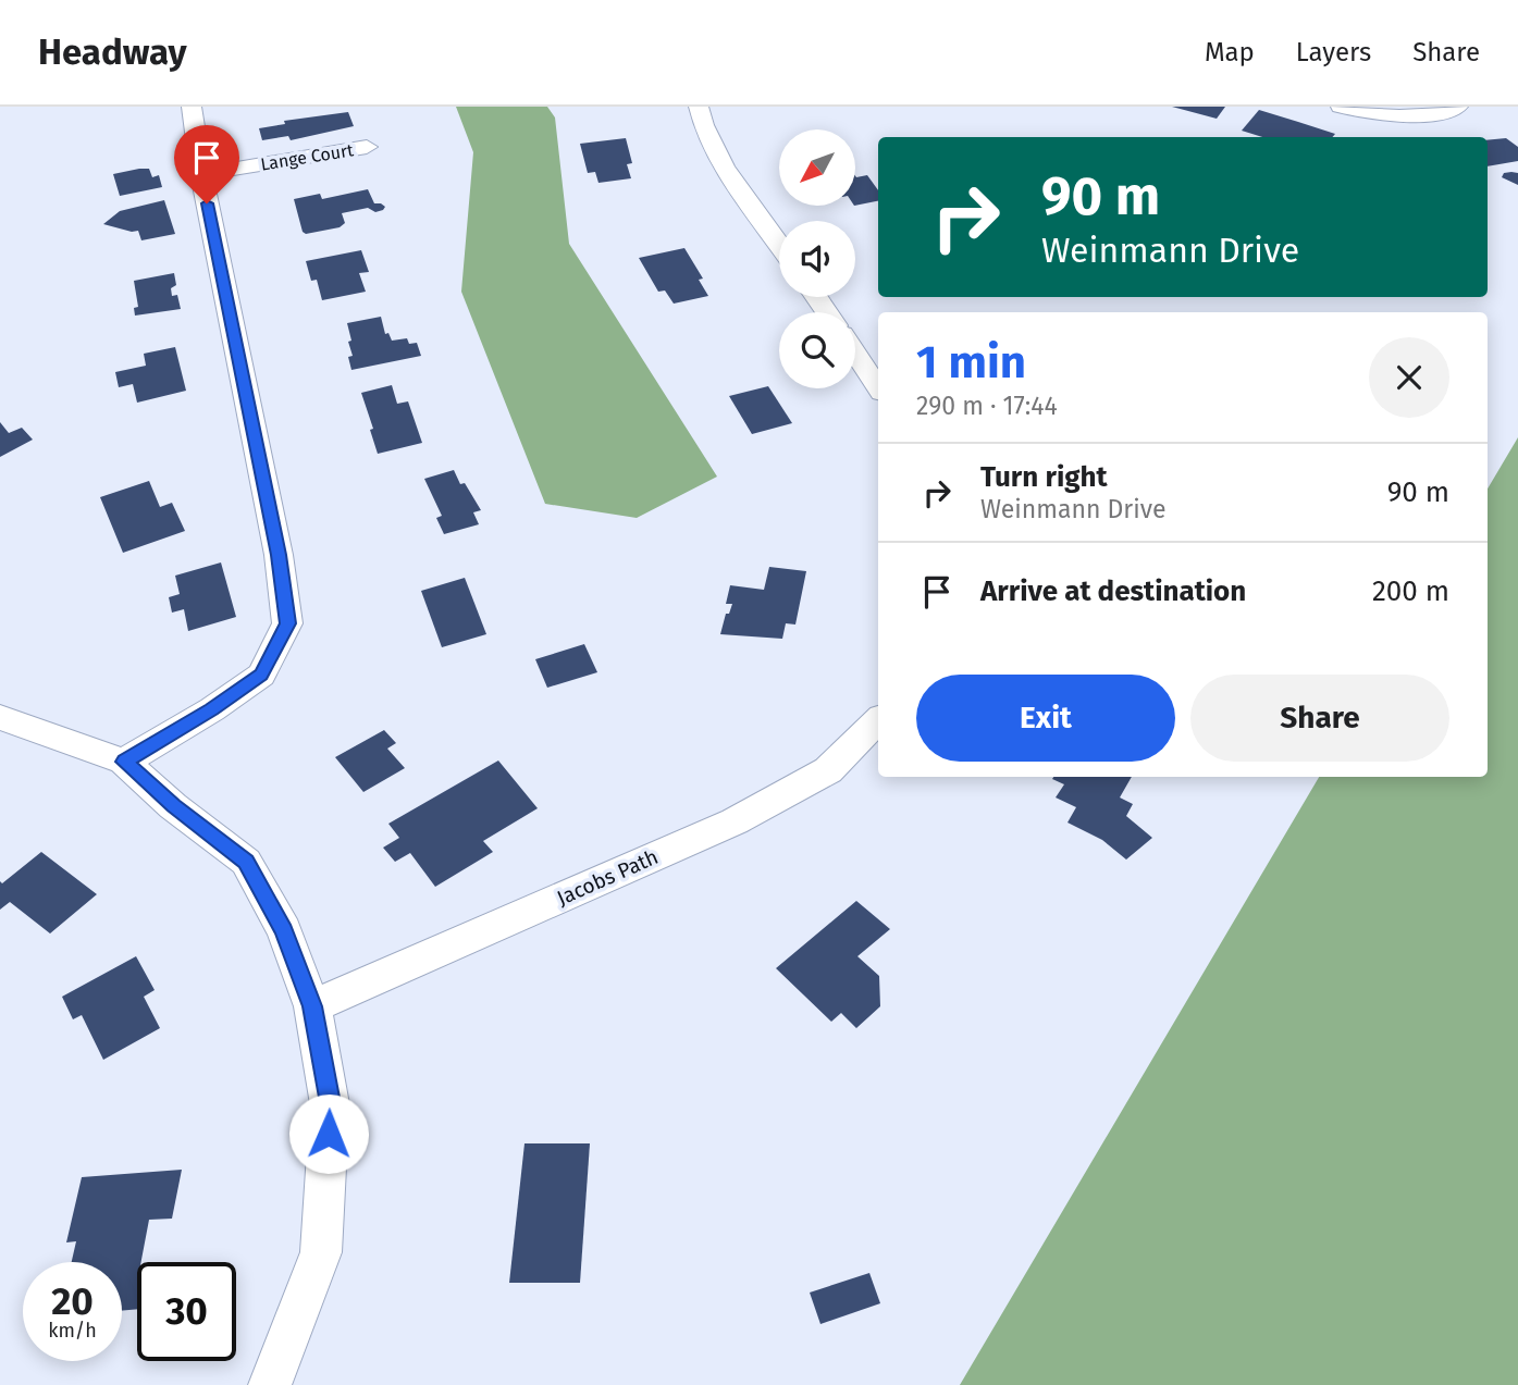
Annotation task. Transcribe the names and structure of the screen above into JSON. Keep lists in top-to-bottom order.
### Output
{
  "streets": {
    "street": ["Lange Court", "Jacobs Path"]
  },
  "north": "bottom left",
  "page": {
    "header": "Headway",
    "nav": ["Map", "Layers", "Share"],
    "turn": ["90 m", "Weinmann Drive"],
    "heading": ["1 min", "290 m · 17:44"],
    "list": [
      {
        "name": "Turn right",
        "note": "Weinmann Drive",
        "value": "90 m"
      },
      {
        "name": "Arrive at destination",
        "value": "200 m"
      }
    ],
    "buttons": ["Exit", "Share"],
    "speed": "20 km/h",
    "limit": "30"
  }
}
